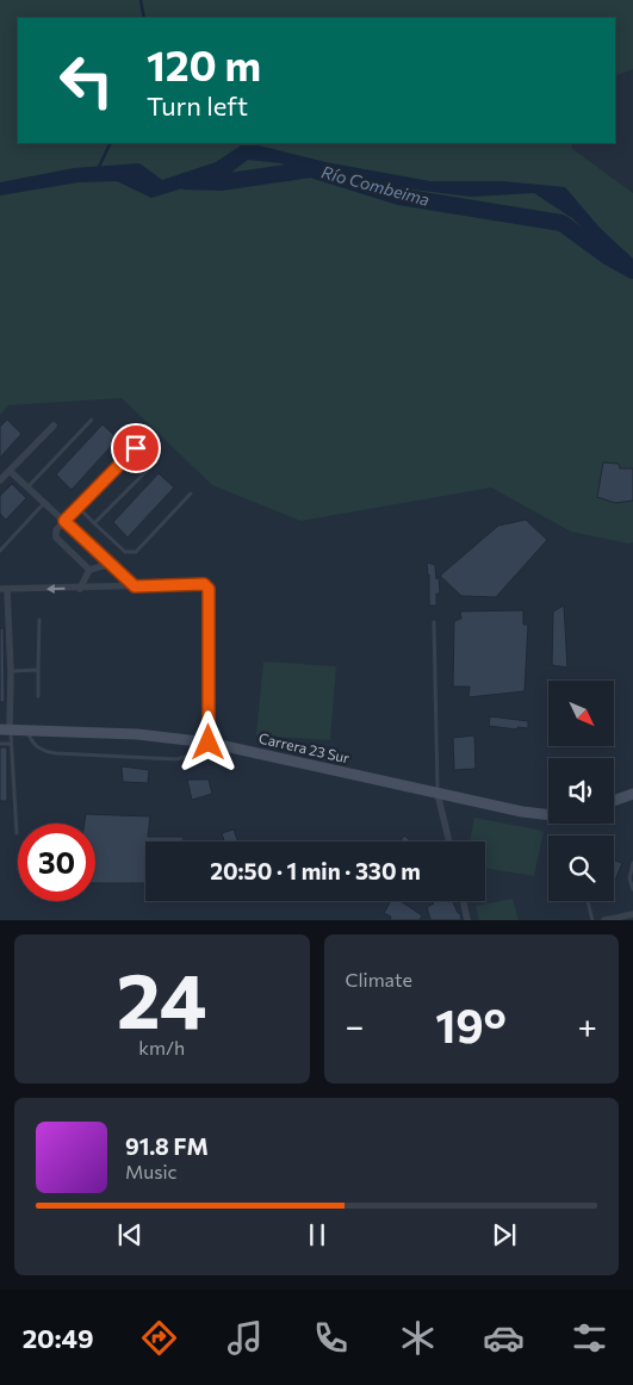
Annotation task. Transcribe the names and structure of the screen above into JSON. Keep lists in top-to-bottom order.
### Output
{
  "streets": {
    "main road": ["Carrera 23 Sur"]
  },
  "water": ["Río Combeima"],
  "north": "bottom right",
  "page": {
    "turn": ["120 m", "Turn left"],
    "limit": "30",
    "trip": "20:50 · 1 min · 330 m",
    "tile": [
      ["24", "km/h"],
      "Climate"
    ],
    "heat": ["−", "19°", "+"],
    "song": ["91.8 FM", "Music"],
    "tabs": "20:49"
  }
}
